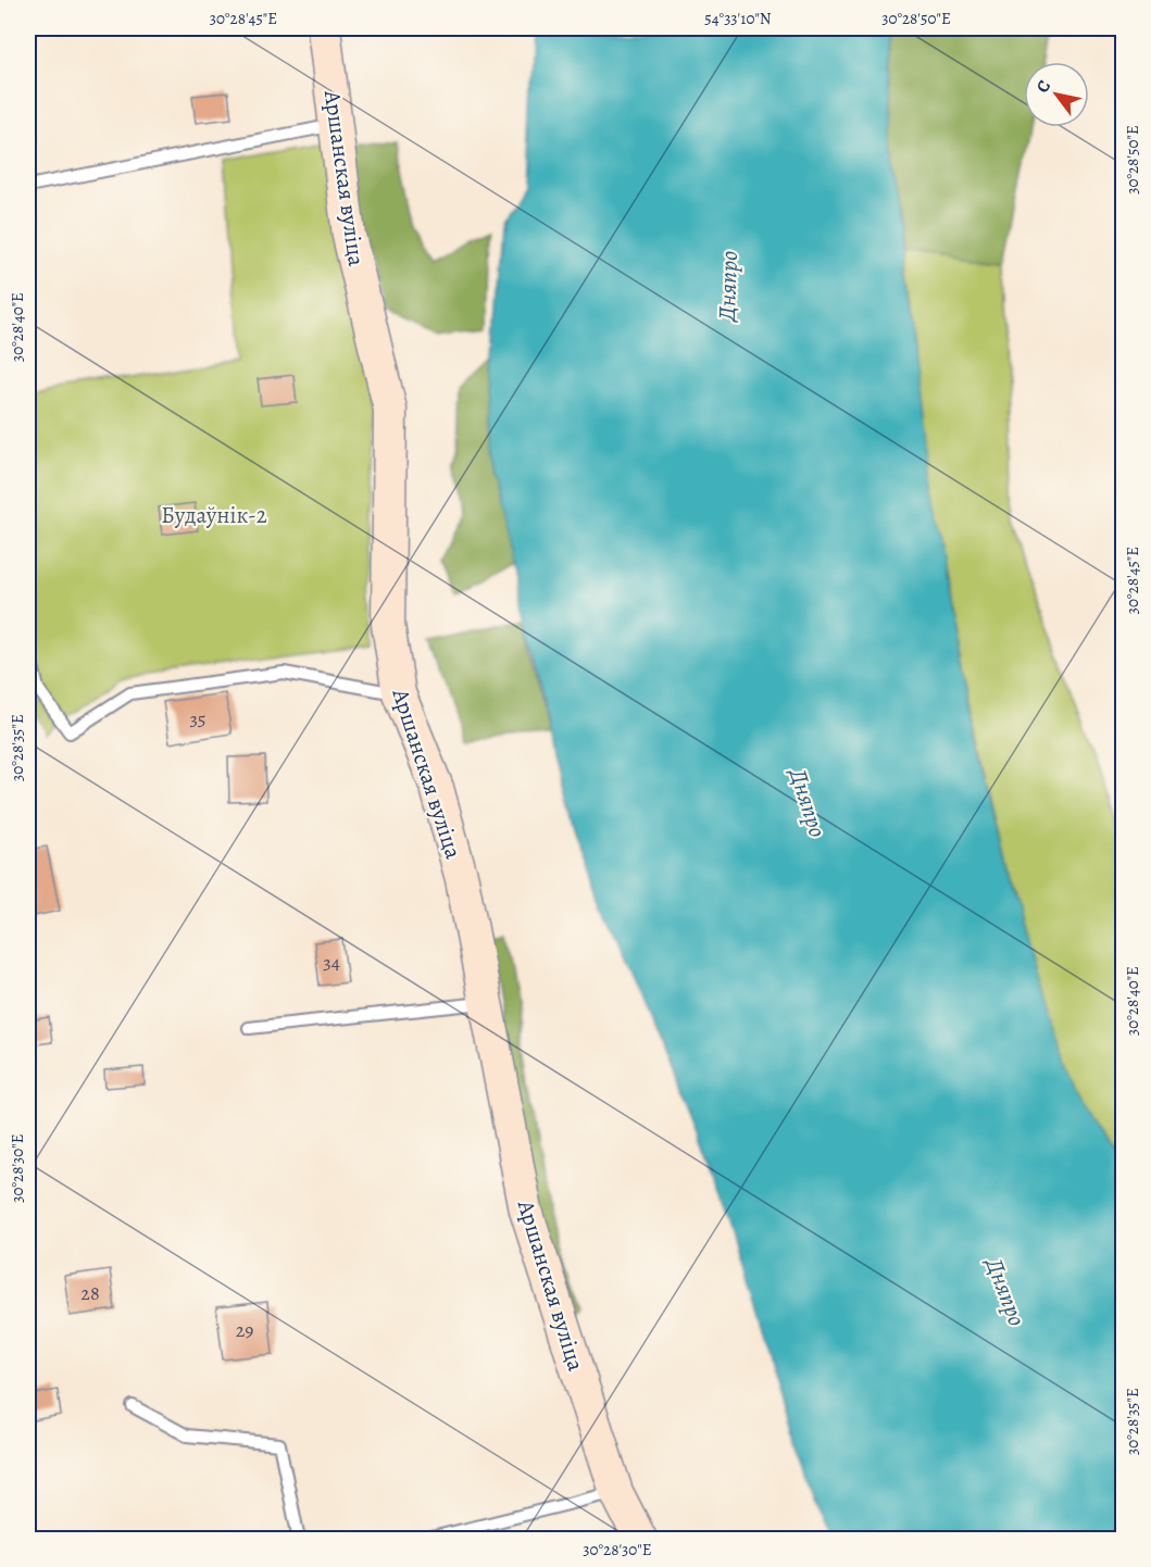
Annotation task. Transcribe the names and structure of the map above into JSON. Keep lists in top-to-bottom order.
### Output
{
  "streets": {
    "street": ["Аршанская вуліца"]
  },
  "water": ["Дняпро"],
  "parks": ["Будаўнік-2"],
  "house_numbers": [
    "35",
    "34",
    "28",
    "29"
  ],
  "north": "top left",
  "coordinates": [
    "30°28'45\"E",
    "54°33'10\"N",
    "30°28'50\"E",
    "30°28'40\"E",
    "30°28'35\"E",
    "30°28'30\"E"
  ]
}
